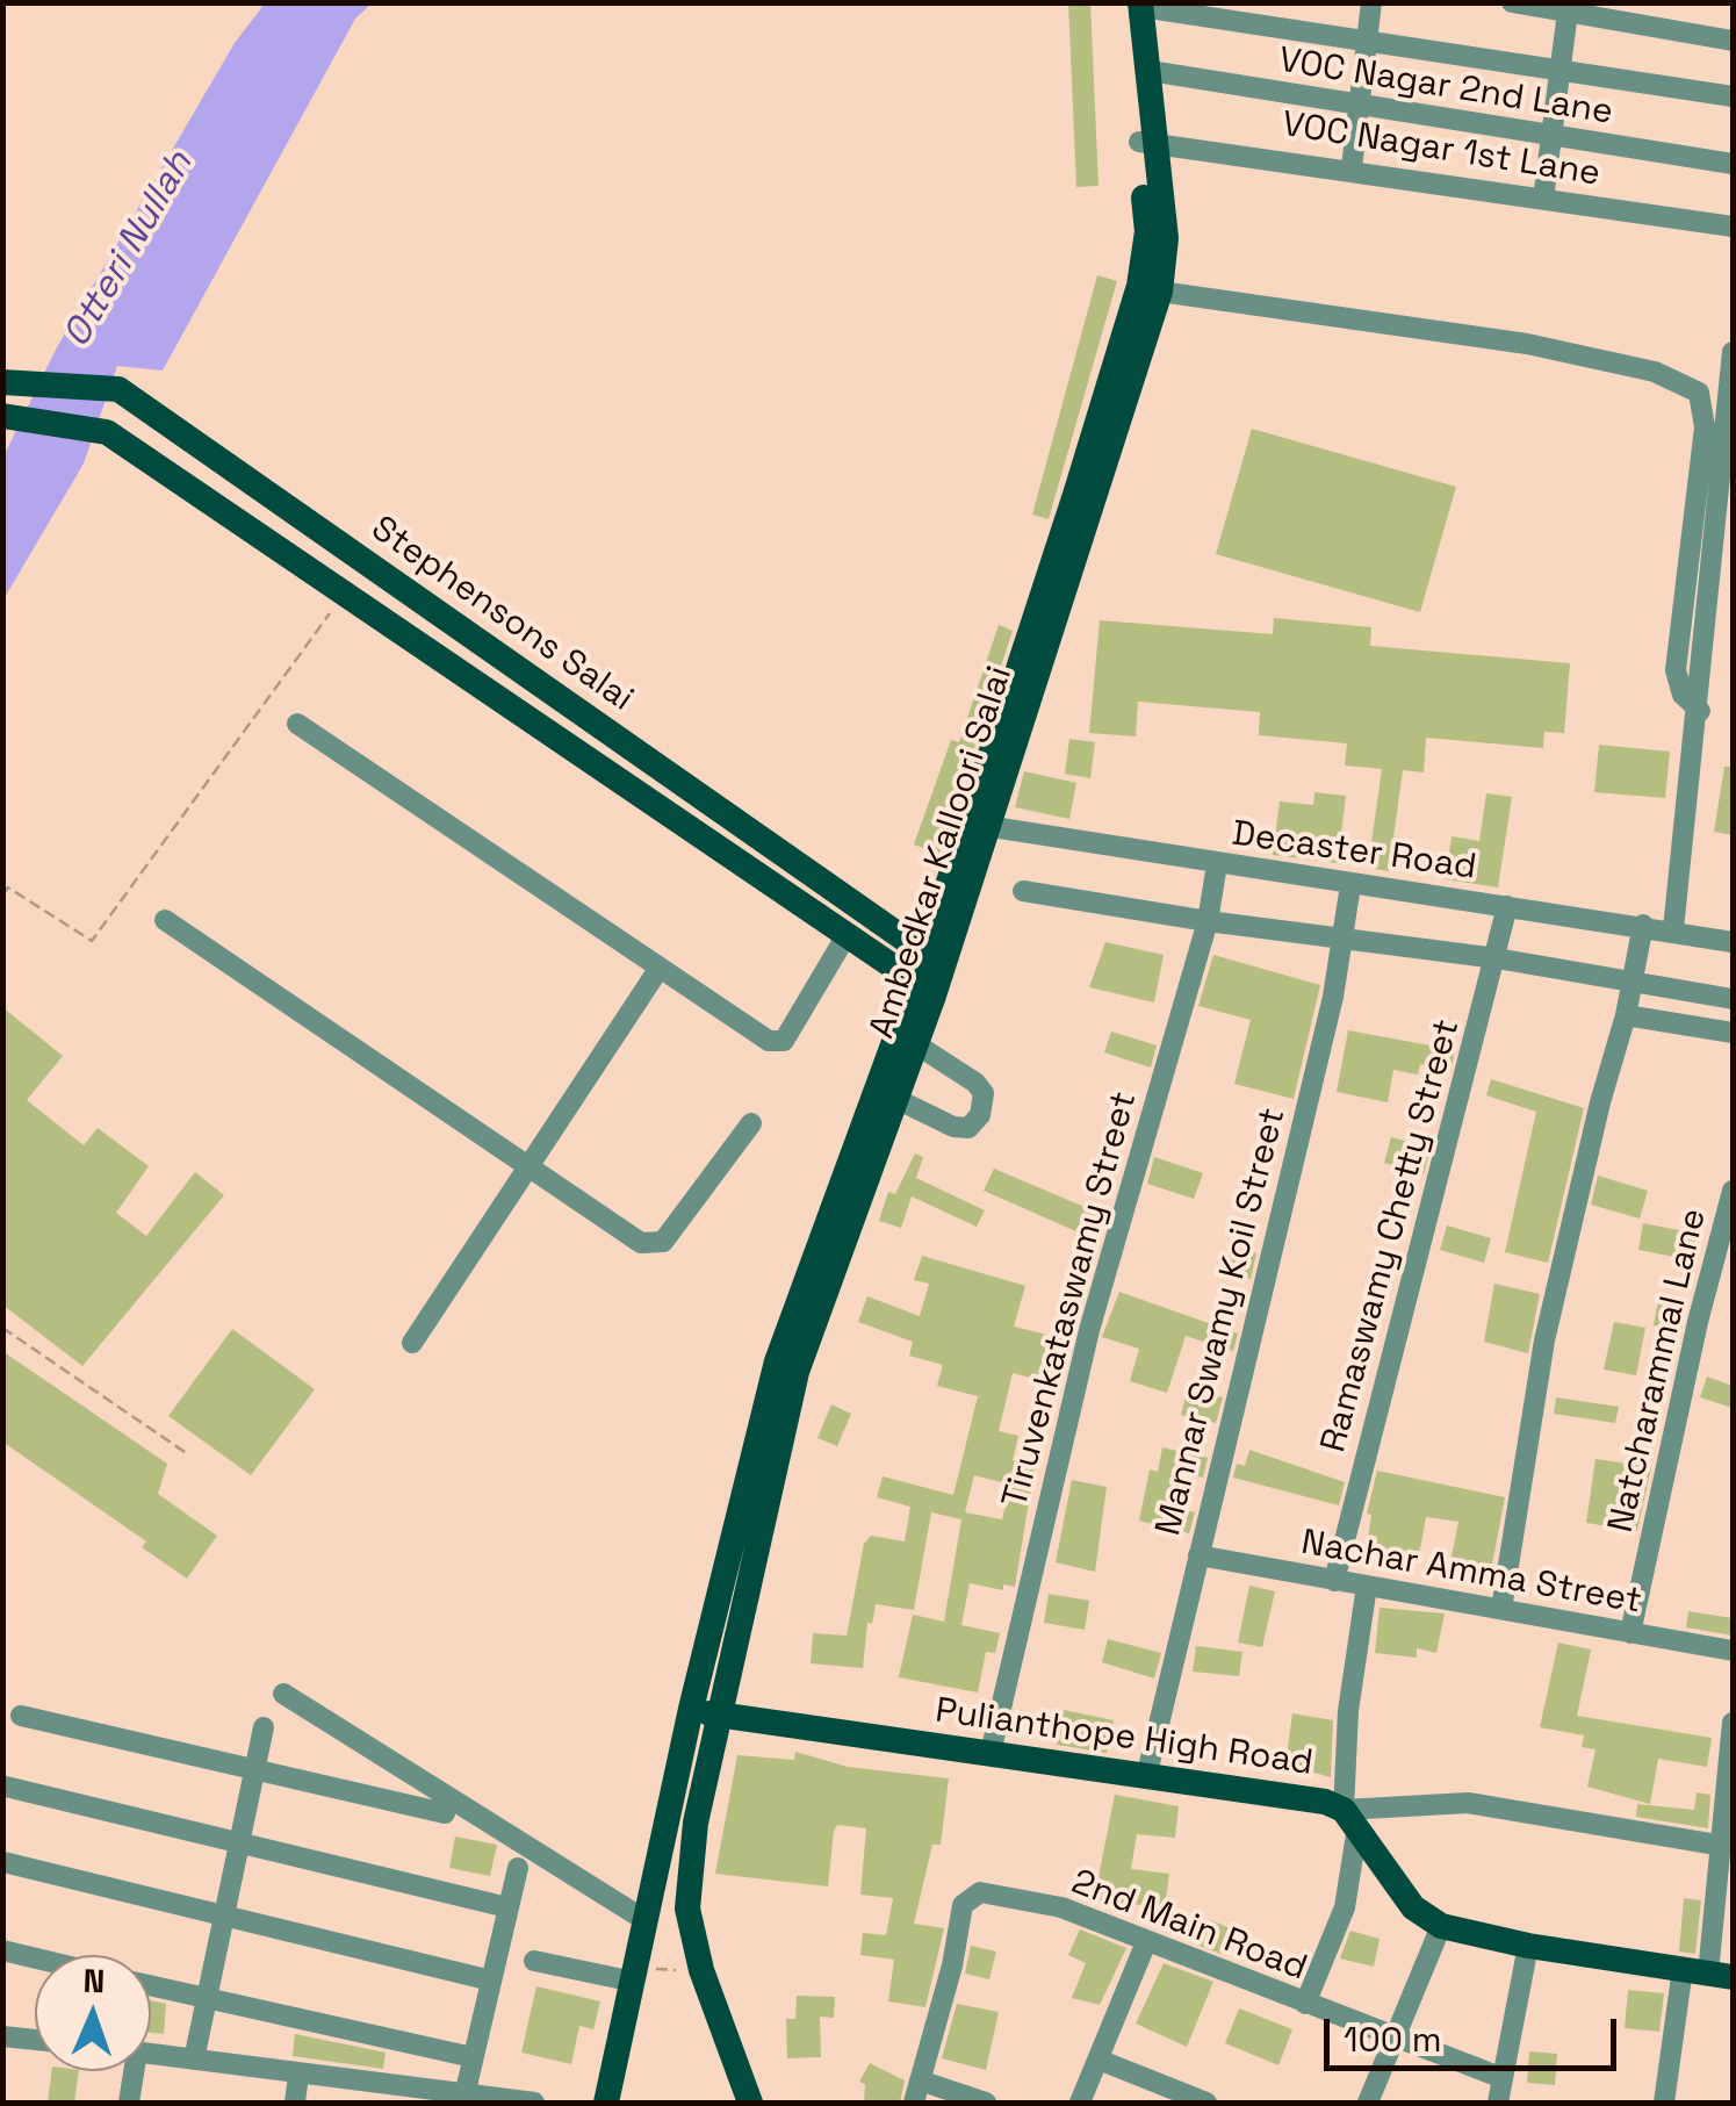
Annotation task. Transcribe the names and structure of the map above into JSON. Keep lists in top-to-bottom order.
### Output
{
  "streets": {
    "main road": ["Stephensons Salai", "Ambedkar Kalloori Salai", "Pulianthope High Road"],
    "street": [
      "VOC Nagar 2nd Lane",
      "VOC Nagar 1st Lane",
      "Decaster Road",
      "Ramaswamy Chetty Street",
      "Tiruvenkataswamy Street",
      "Mannar Swamy Koil Street",
      "Natcharammal Lane",
      "Nachar Amma Street",
      "2nd Main Road"
    ]
  },
  "crossings": [
    ["VOC Nagar 2nd Lane", "Ambedkar Kalloori Salai"],
    ["VOC Nagar 1st Lane", "Ambedkar Kalloori Salai"],
    ["Stephensons Salai", "Ambedkar Kalloori Salai"],
    ["Decaster Road", "Ambedkar Kalloori Salai"],
    ["Decaster Road", "Ramaswamy Chetty Street"],
    ["Decaster Road", "Tiruvenkataswamy Street"],
    ["Decaster Road", "Mannar Swamy Koil Street"],
    ["Ambedkar Kalloori Salai", "Pulianthope High Road"],
    ["Ramaswamy Chetty Street", "Nachar Amma Street"],
    ["Tiruvenkataswamy Street", "Pulianthope High Road"],
    ["Mannar Swamy Koil Street", "Nachar Amma Street"],
    ["Mannar Swamy Koil Street", "Pulianthope High Road"],
    ["Natcharammal Lane", "Nachar Amma Street"]
  ],
  "water": ["Otteri Nullah"],
  "scale_bar": "100 m",
  "north": "top"
}
